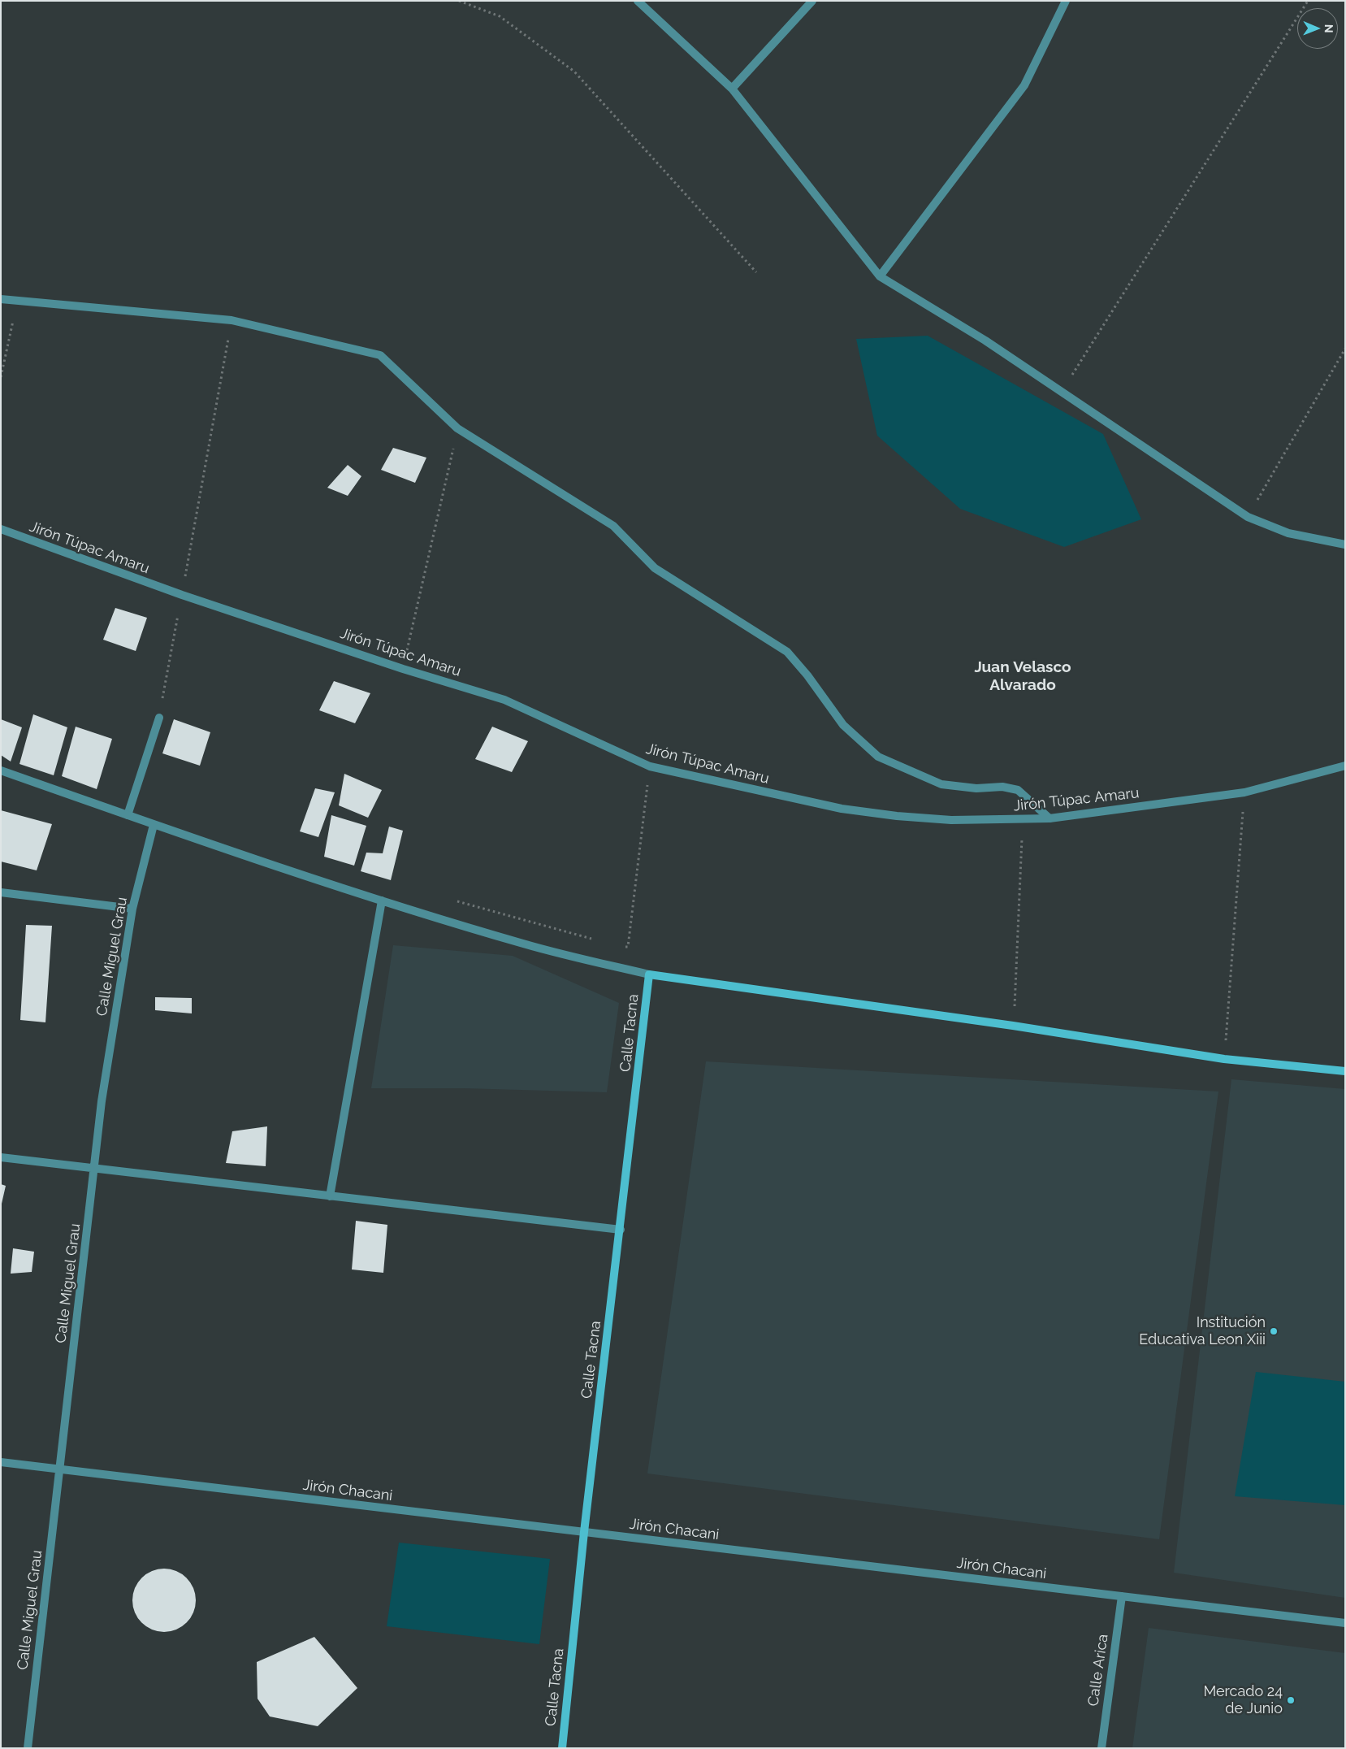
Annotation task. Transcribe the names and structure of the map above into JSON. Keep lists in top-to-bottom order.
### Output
{
  "streets": {
    "street": [
      "Jirón Túpac Amaru",
      "Calle Miguel Grau",
      "Calle Tacna",
      "Jirón Chacani",
      "Calle Arica"
    ]
  },
  "crossings": [
    ["Calle Miguel Grau", "Jirón Chacani"],
    ["Calle Tacna", "Jirón Chacani"],
    ["Jirón Chacani", "Calle Arica"]
  ],
  "districts": ["Juan Velasco Alvarado"],
  "places": ["Institución Educativa Leon Xiii", "Mercado 24 de Junio"],
  "north": "right"
}
